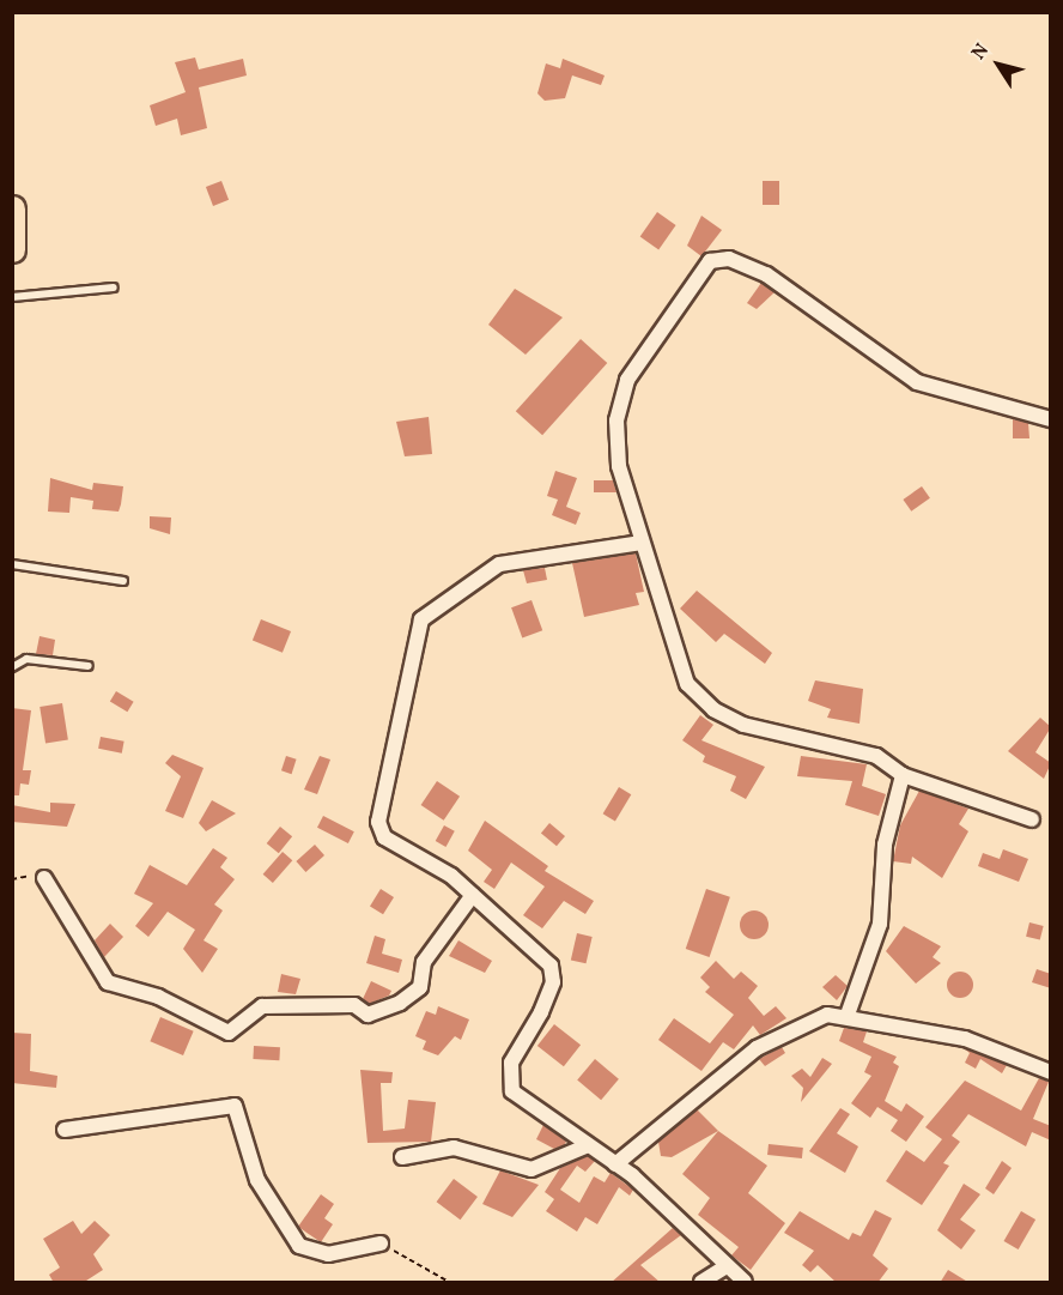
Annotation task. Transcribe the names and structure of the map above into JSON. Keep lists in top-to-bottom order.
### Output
{
  "north": "top left"
}
